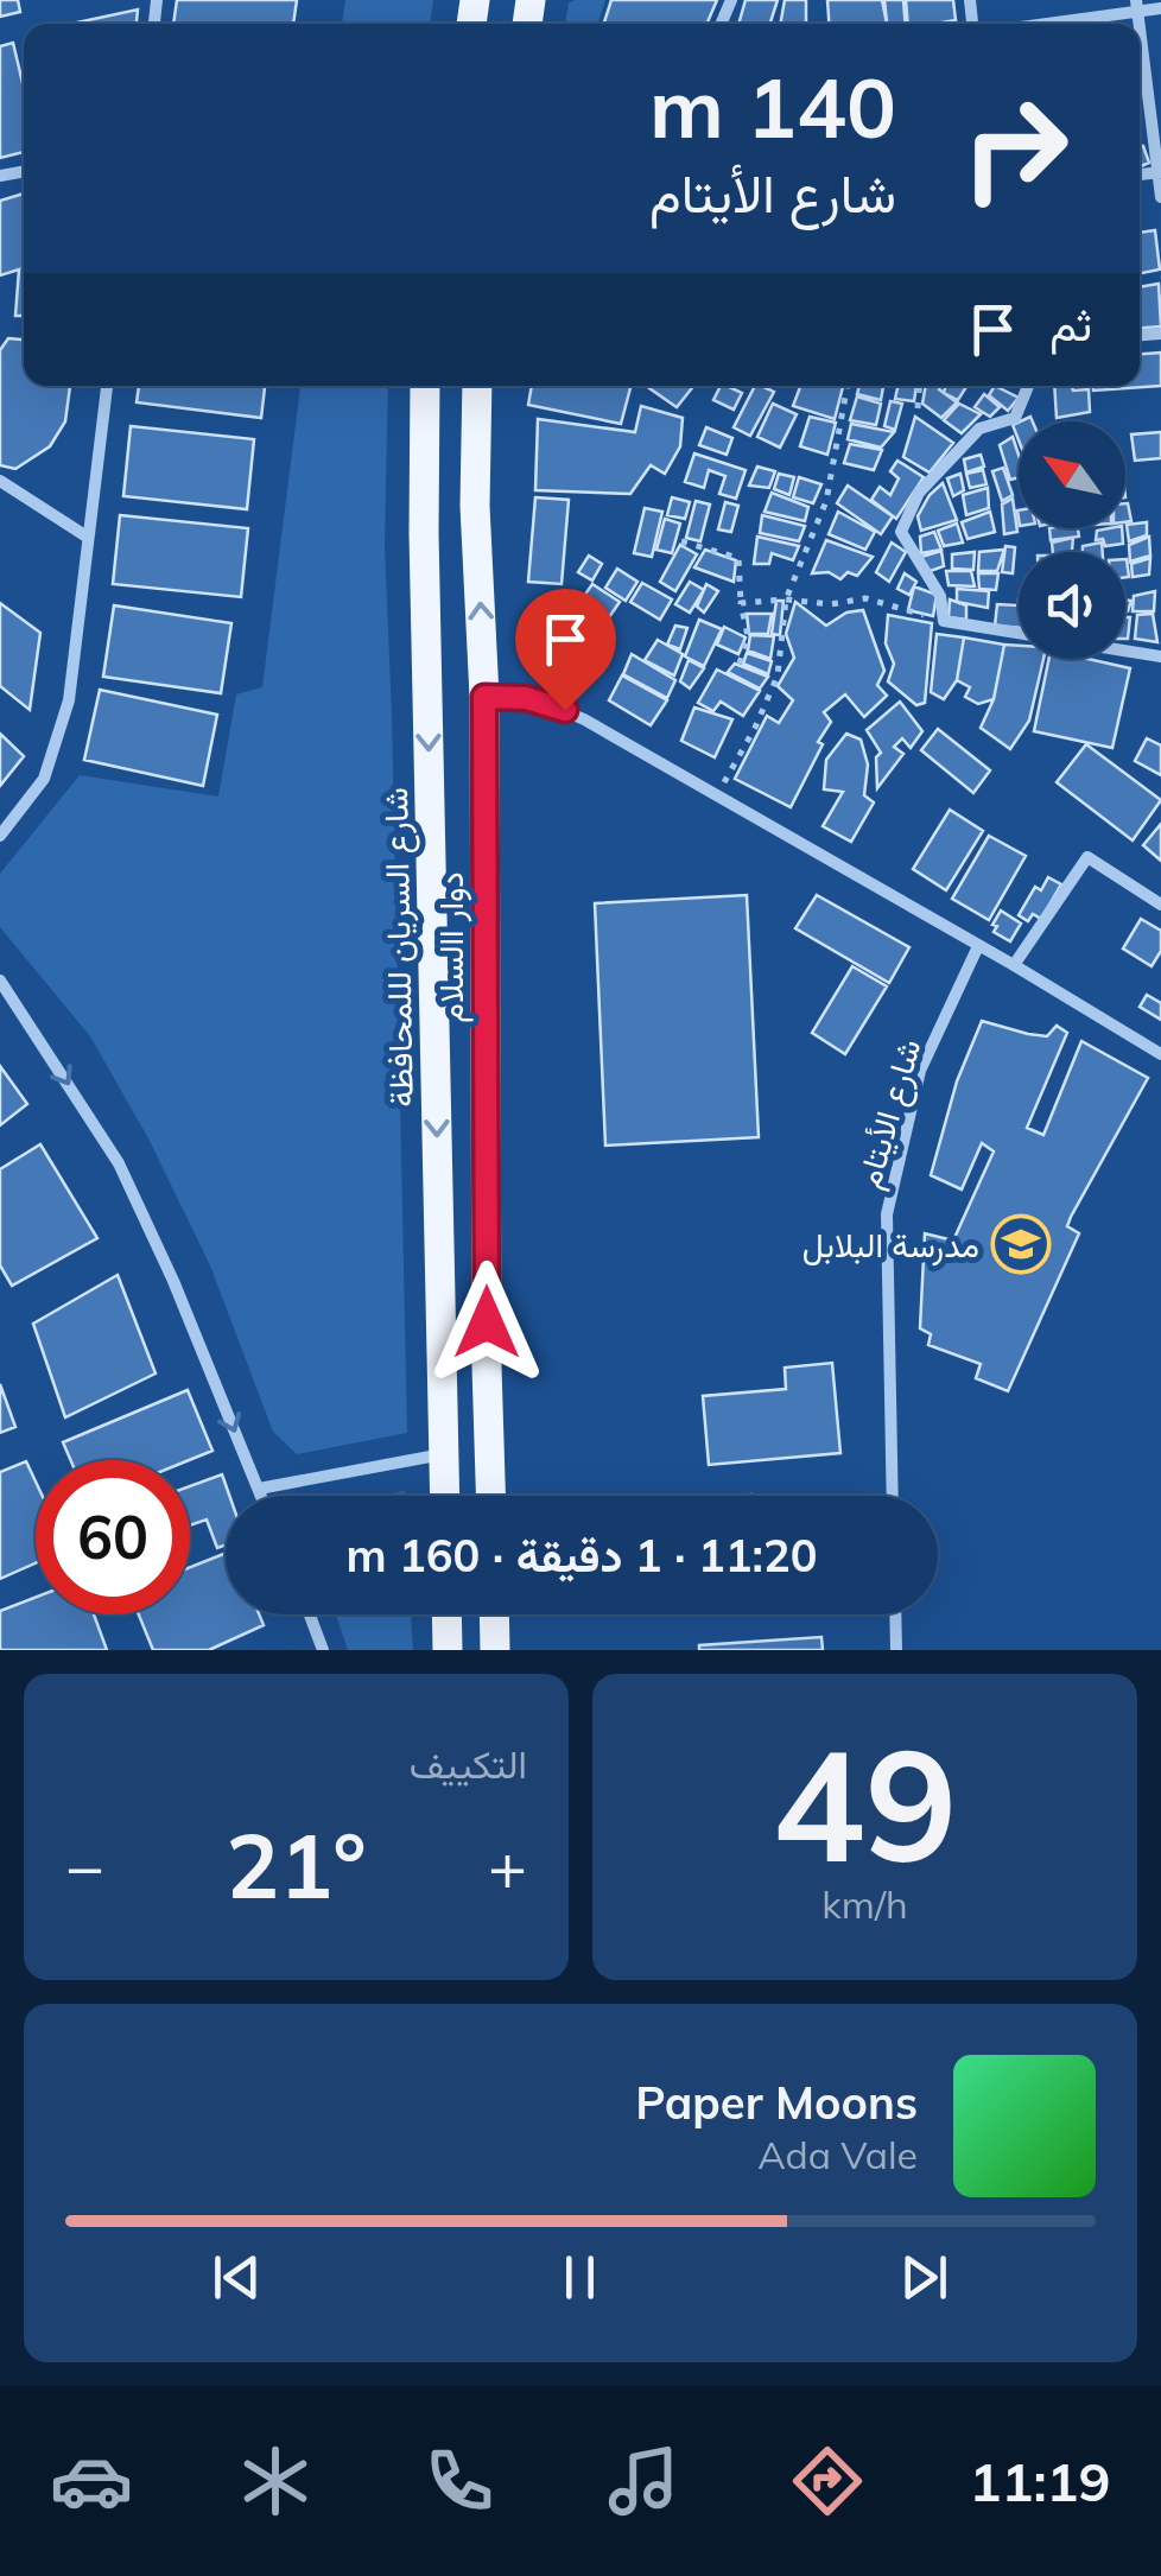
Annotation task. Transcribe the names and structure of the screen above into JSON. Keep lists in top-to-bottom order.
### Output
{
  "streets": {
    "main road": ["شارع السريان لللمحافظة", "دوار االسلام"],
    "street": ["شارع الأيتام"]
  },
  "one_way": ["شارع السريان لللمحافظة"],
  "places": {
    "school or university": ["مدرسة البلابل"]
  },
  "north": "top left",
  "page": {
    "turn": ["140 m", "شارع الأيتام"],
    "then": "ثم",
    "limit": "60",
    "trip": "11:20 · 1 دقيقة · 160 m",
    "tile": [
      ["49", "km/h"],
      "التكييف"
    ],
    "heat": ["−", "21°", "+"],
    "song": ["Paper Moons", "Ada Vale"],
    "tabs": "11:19"
  }
}
